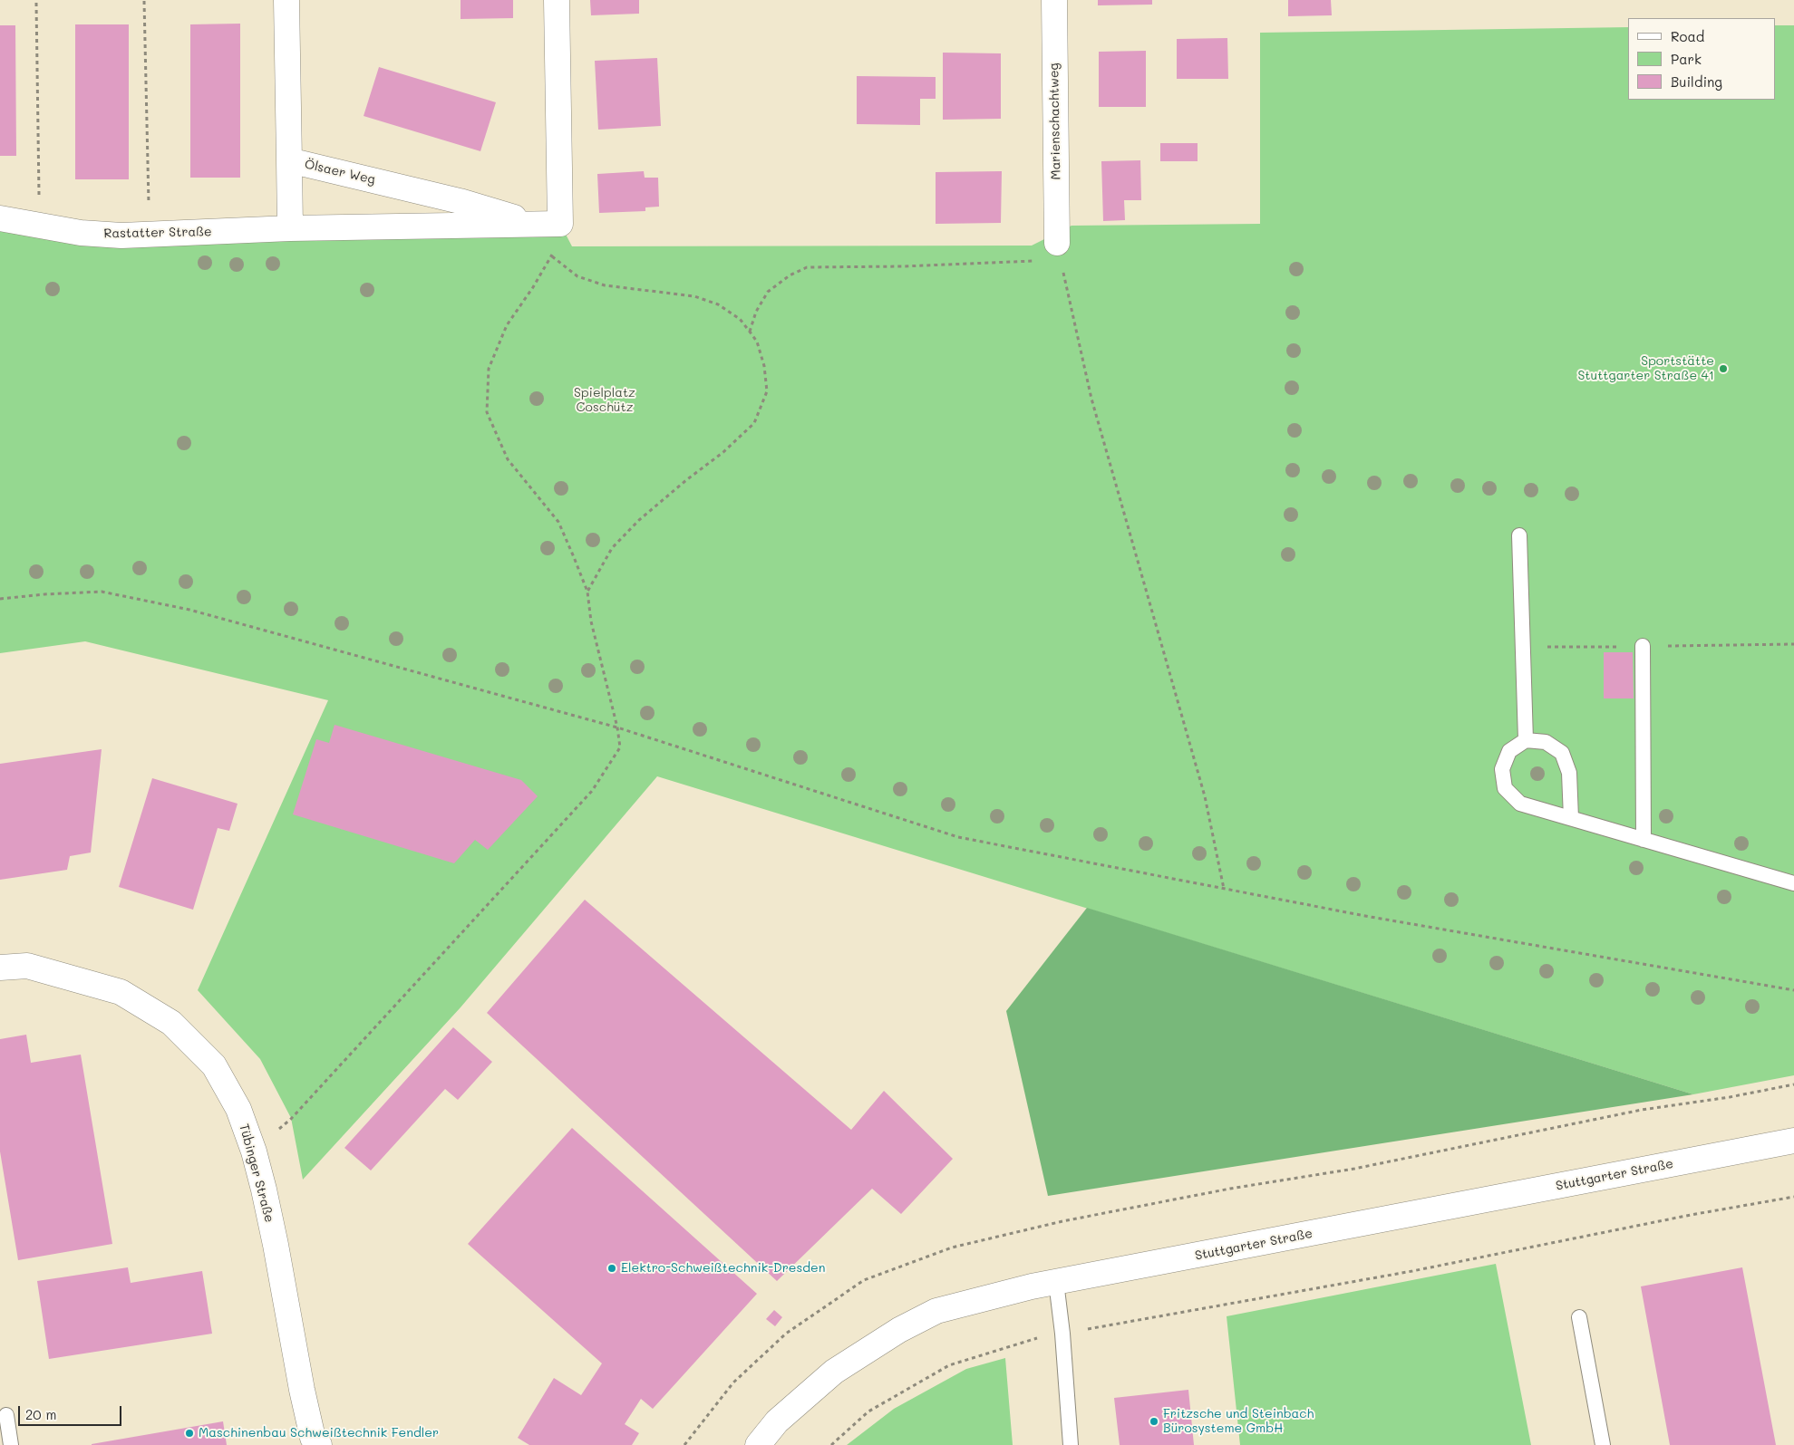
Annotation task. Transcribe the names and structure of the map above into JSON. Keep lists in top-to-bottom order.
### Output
{
  "streets": {
    "street": [
      "Marienschachtweg",
      "Ölsaer Weg",
      "Rastatter Straße",
      "Tübinger Straße",
      "Stuttgarter Straße"
    ]
  },
  "crossings": [
    ["Ölsaer Weg", "Rastatter Straße"]
  ],
  "parks": ["Spielplatz Coschütz"],
  "places": [
    "Sportstätte Stuttgarter Straße 41",
    "Elektro-Schweißtechnik-Dresden",
    "Fritzsche und Steinbach Bürosysteme GmbH",
    "Maschinenbau Schweißtechnik Fendler"
  ],
  "legend": ["Road", "Park", "Building"],
  "scale_bar": "20 m"
}
